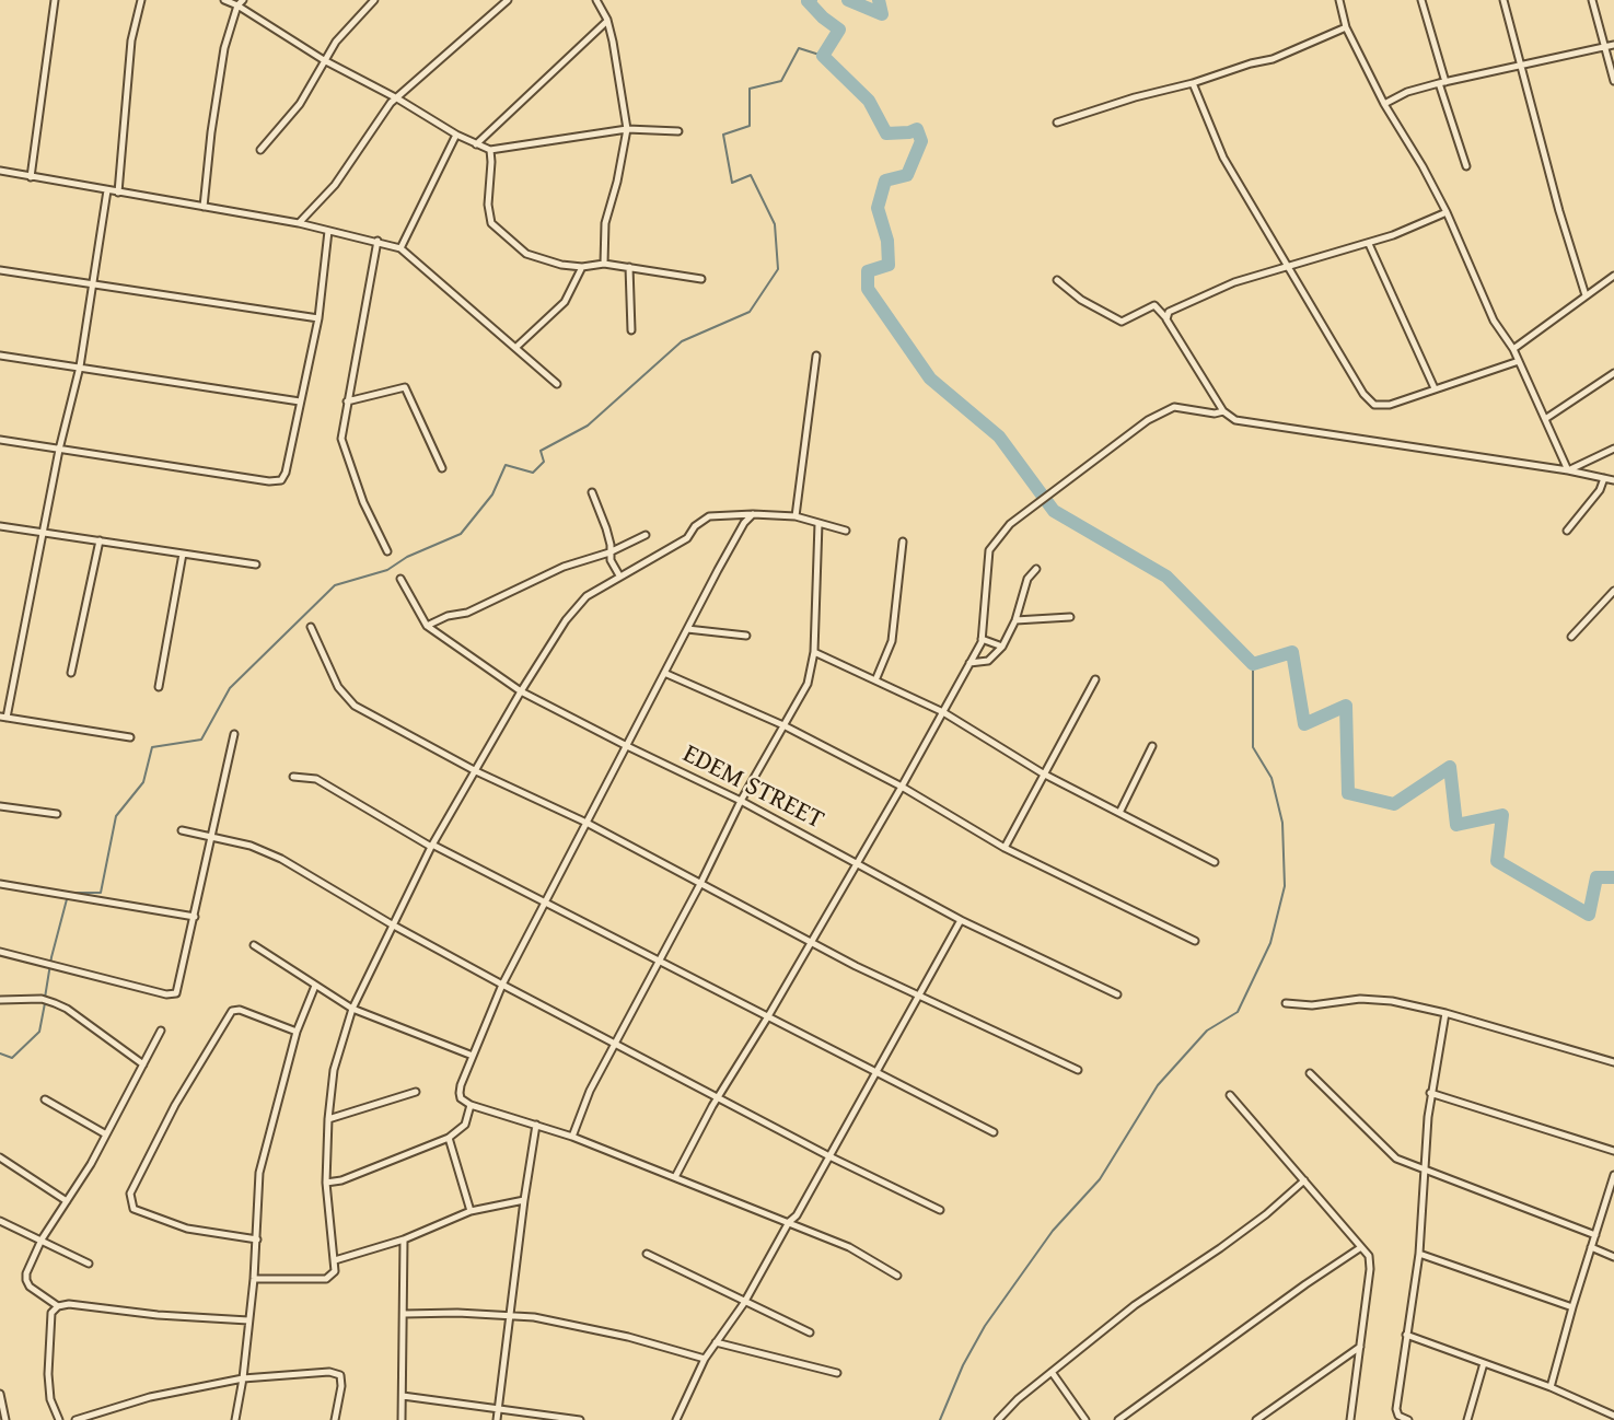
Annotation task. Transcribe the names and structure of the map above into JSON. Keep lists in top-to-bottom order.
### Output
{
  "streets": {
    "street": ["EDEM STREET"]
  }
}
